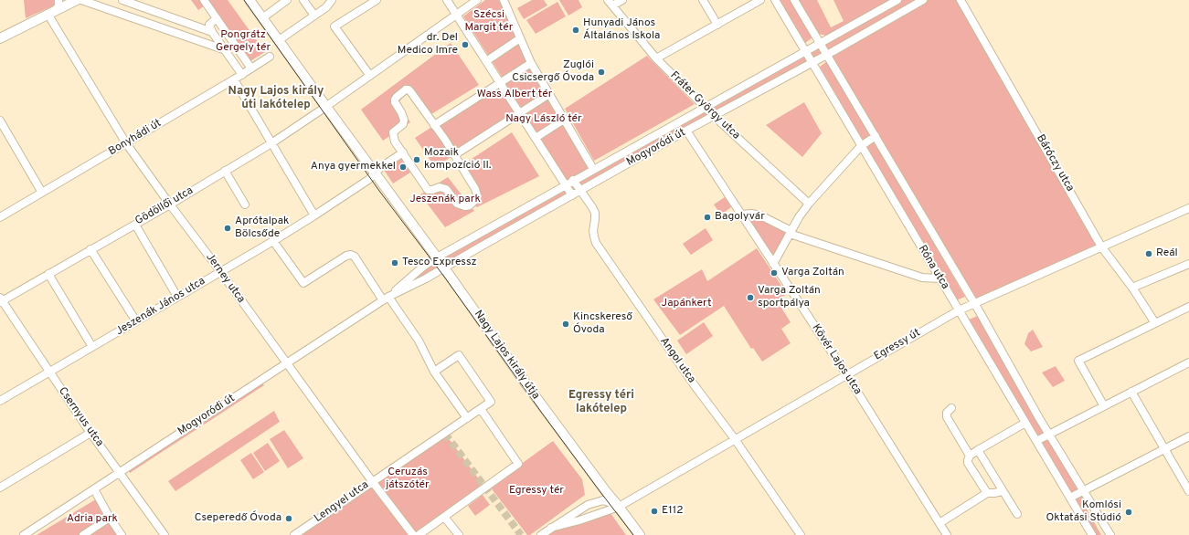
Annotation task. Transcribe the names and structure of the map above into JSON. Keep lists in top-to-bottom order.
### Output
{
  "streets": {
    "main road": ["Nagy Lajos király útja"],
    "street": [
      "Fráter György utca",
      "Bonyhádi út",
      "Mogyoródi út",
      "Báróczy utca",
      "Gödöllői utca",
      "Róna utca",
      "Jerney utca",
      "Jeszenák János utca",
      "Egressy út",
      "Kövér Lajos utca",
      "Angol utca",
      "Csernyus utca",
      "Lengyel utca"
    ]
  },
  "crossings": [
    ["Fráter György utca", "Mogyoródi út"],
    ["Bonyhádi út", "Jerney utca"],
    ["Mogyoródi út", "Róna utca"],
    ["Mogyoródi út", "Jerney utca"],
    ["Mogyoródi út", "Nagy Lajos király útja"],
    ["Mogyoródi út", "Kövér Lajos utca"],
    ["Mogyoródi út", "Angol utca"],
    ["Mogyoródi út", "Csernyus utca"],
    ["Báróczy utca", "Egressy út"],
    ["Gödöllői utca", "Jerney utca"],
    ["Gödöllői utca", "Nagy Lajos király útja"],
    ["Gödöllői utca", "Csernyus utca"],
    ["Róna utca", "Egressy út"],
    ["Jerney utca", "Jeszenák János utca"],
    ["Jerney utca", "Lengyel utca"],
    ["Jeszenák János utca", "Nagy Lajos király útja"],
    ["Jeszenák János utca", "Csernyus utca"],
    ["Egressy út", "Nagy Lajos király útja"],
    ["Egressy út", "Kövér Lajos utca"],
    ["Egressy út", "Angol utca"]
  ],
  "districts": ["Nagy Lajos király úti lakótelep", "Egressy téri lakótelep"],
  "parks": [
    "Szécsi Margit tér",
    "Pongrátz Gergely tér",
    "Wass Albert tér",
    "Nagy László tér",
    "Jeszenák park",
    "Japánkert",
    "Ceruzás játszótér",
    "Egressy tér",
    "Adria park"
  ],
  "places": [
    "Hunyadi János Általános Iskola",
    "dr. Del Medico Imre",
    "Zuglói Csicsergő Óvoda",
    "Mozaik kompozíció II.",
    "Anya gyermekkel",
    "Bagolyvár",
    "Aprótalpak Bölcsőde",
    "Reál",
    "Tesco Expressz",
    "Varga Zoltán",
    "Varga Zoltán sportpálya",
    "Kincskereső Óvoda",
    "E112",
    "Komlósi Oktatási Stúdió",
    "Cseperedő Óvoda"
  ]
}
